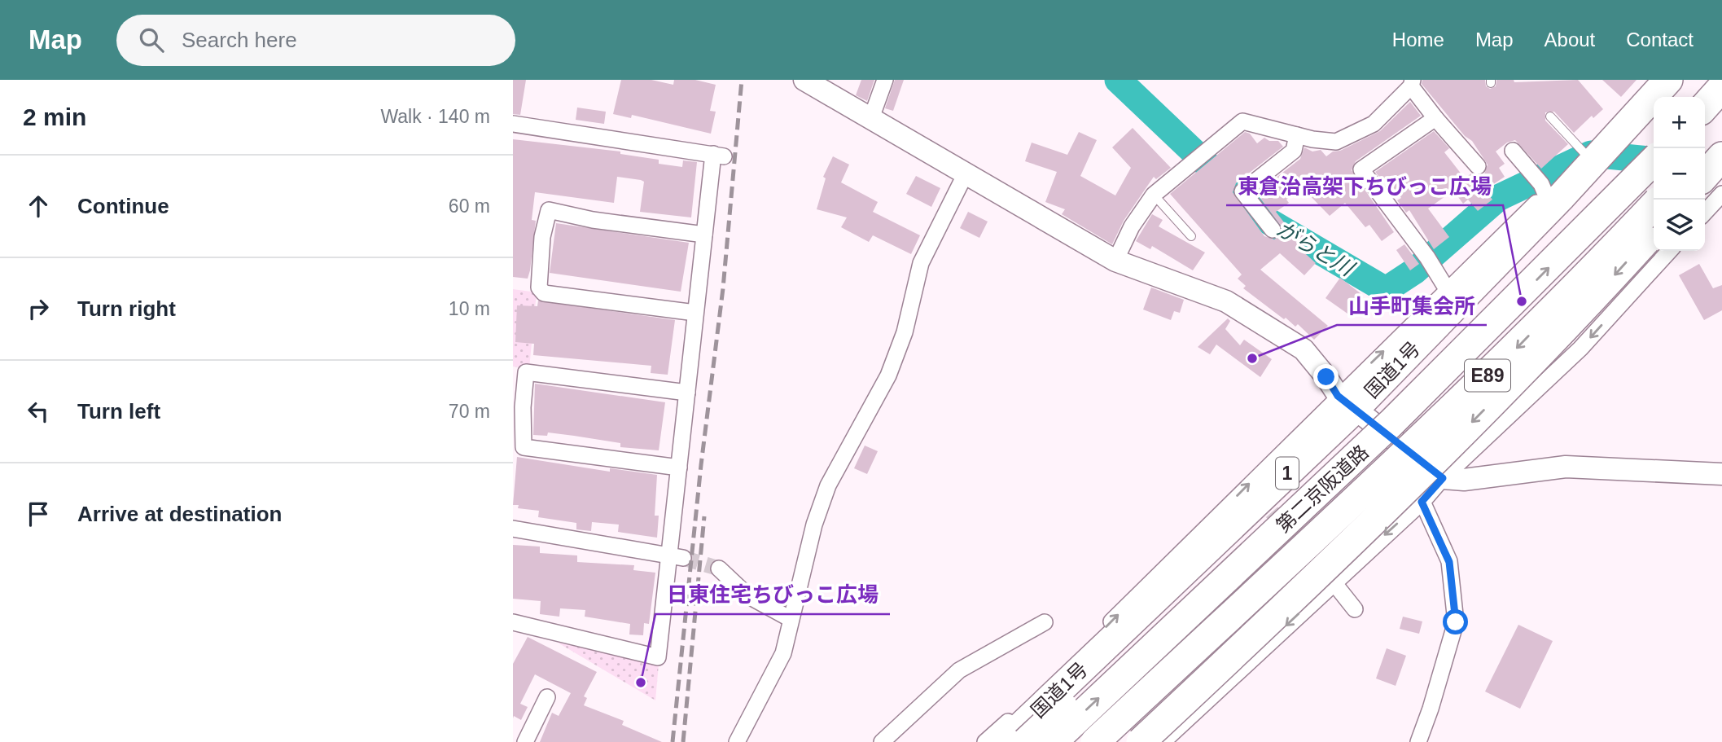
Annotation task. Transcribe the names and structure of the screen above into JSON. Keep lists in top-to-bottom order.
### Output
{
  "streets": {
    "highway": [
      "国道1号",
      "E89",
      "1",
      "第二京阪道路"
    ]
  },
  "water": ["がらと川"],
  "places": ["東倉治高架下ちびっこ広場", "山手町集会所", "日東住宅ちびっこ広場"],
  "page": {
    "header": "Map",
    "search": "Search here",
    "nav": [
      "Home",
      "Map",
      "About",
      "Contact"
    ],
    "heading": ["2 min", "Walk · 140 m"],
    "map_buttons": ["+", "−"],
    "list": [
      ["Continue", "60 m"],
      ["Turn right", "10 m"],
      ["Turn left", "70 m"],
      "Arrive at destination"
    ]
  }
}
